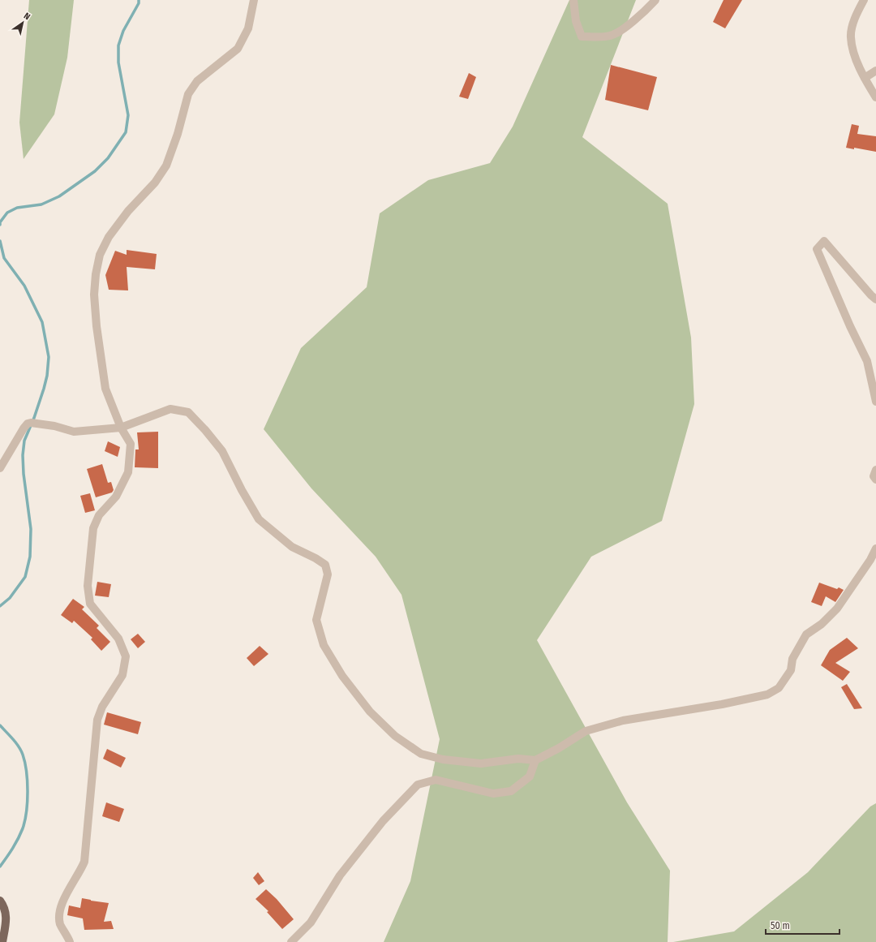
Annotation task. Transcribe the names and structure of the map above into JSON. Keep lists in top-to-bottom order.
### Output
{
  "scale_bar": "50 m",
  "north": "top right"
}
